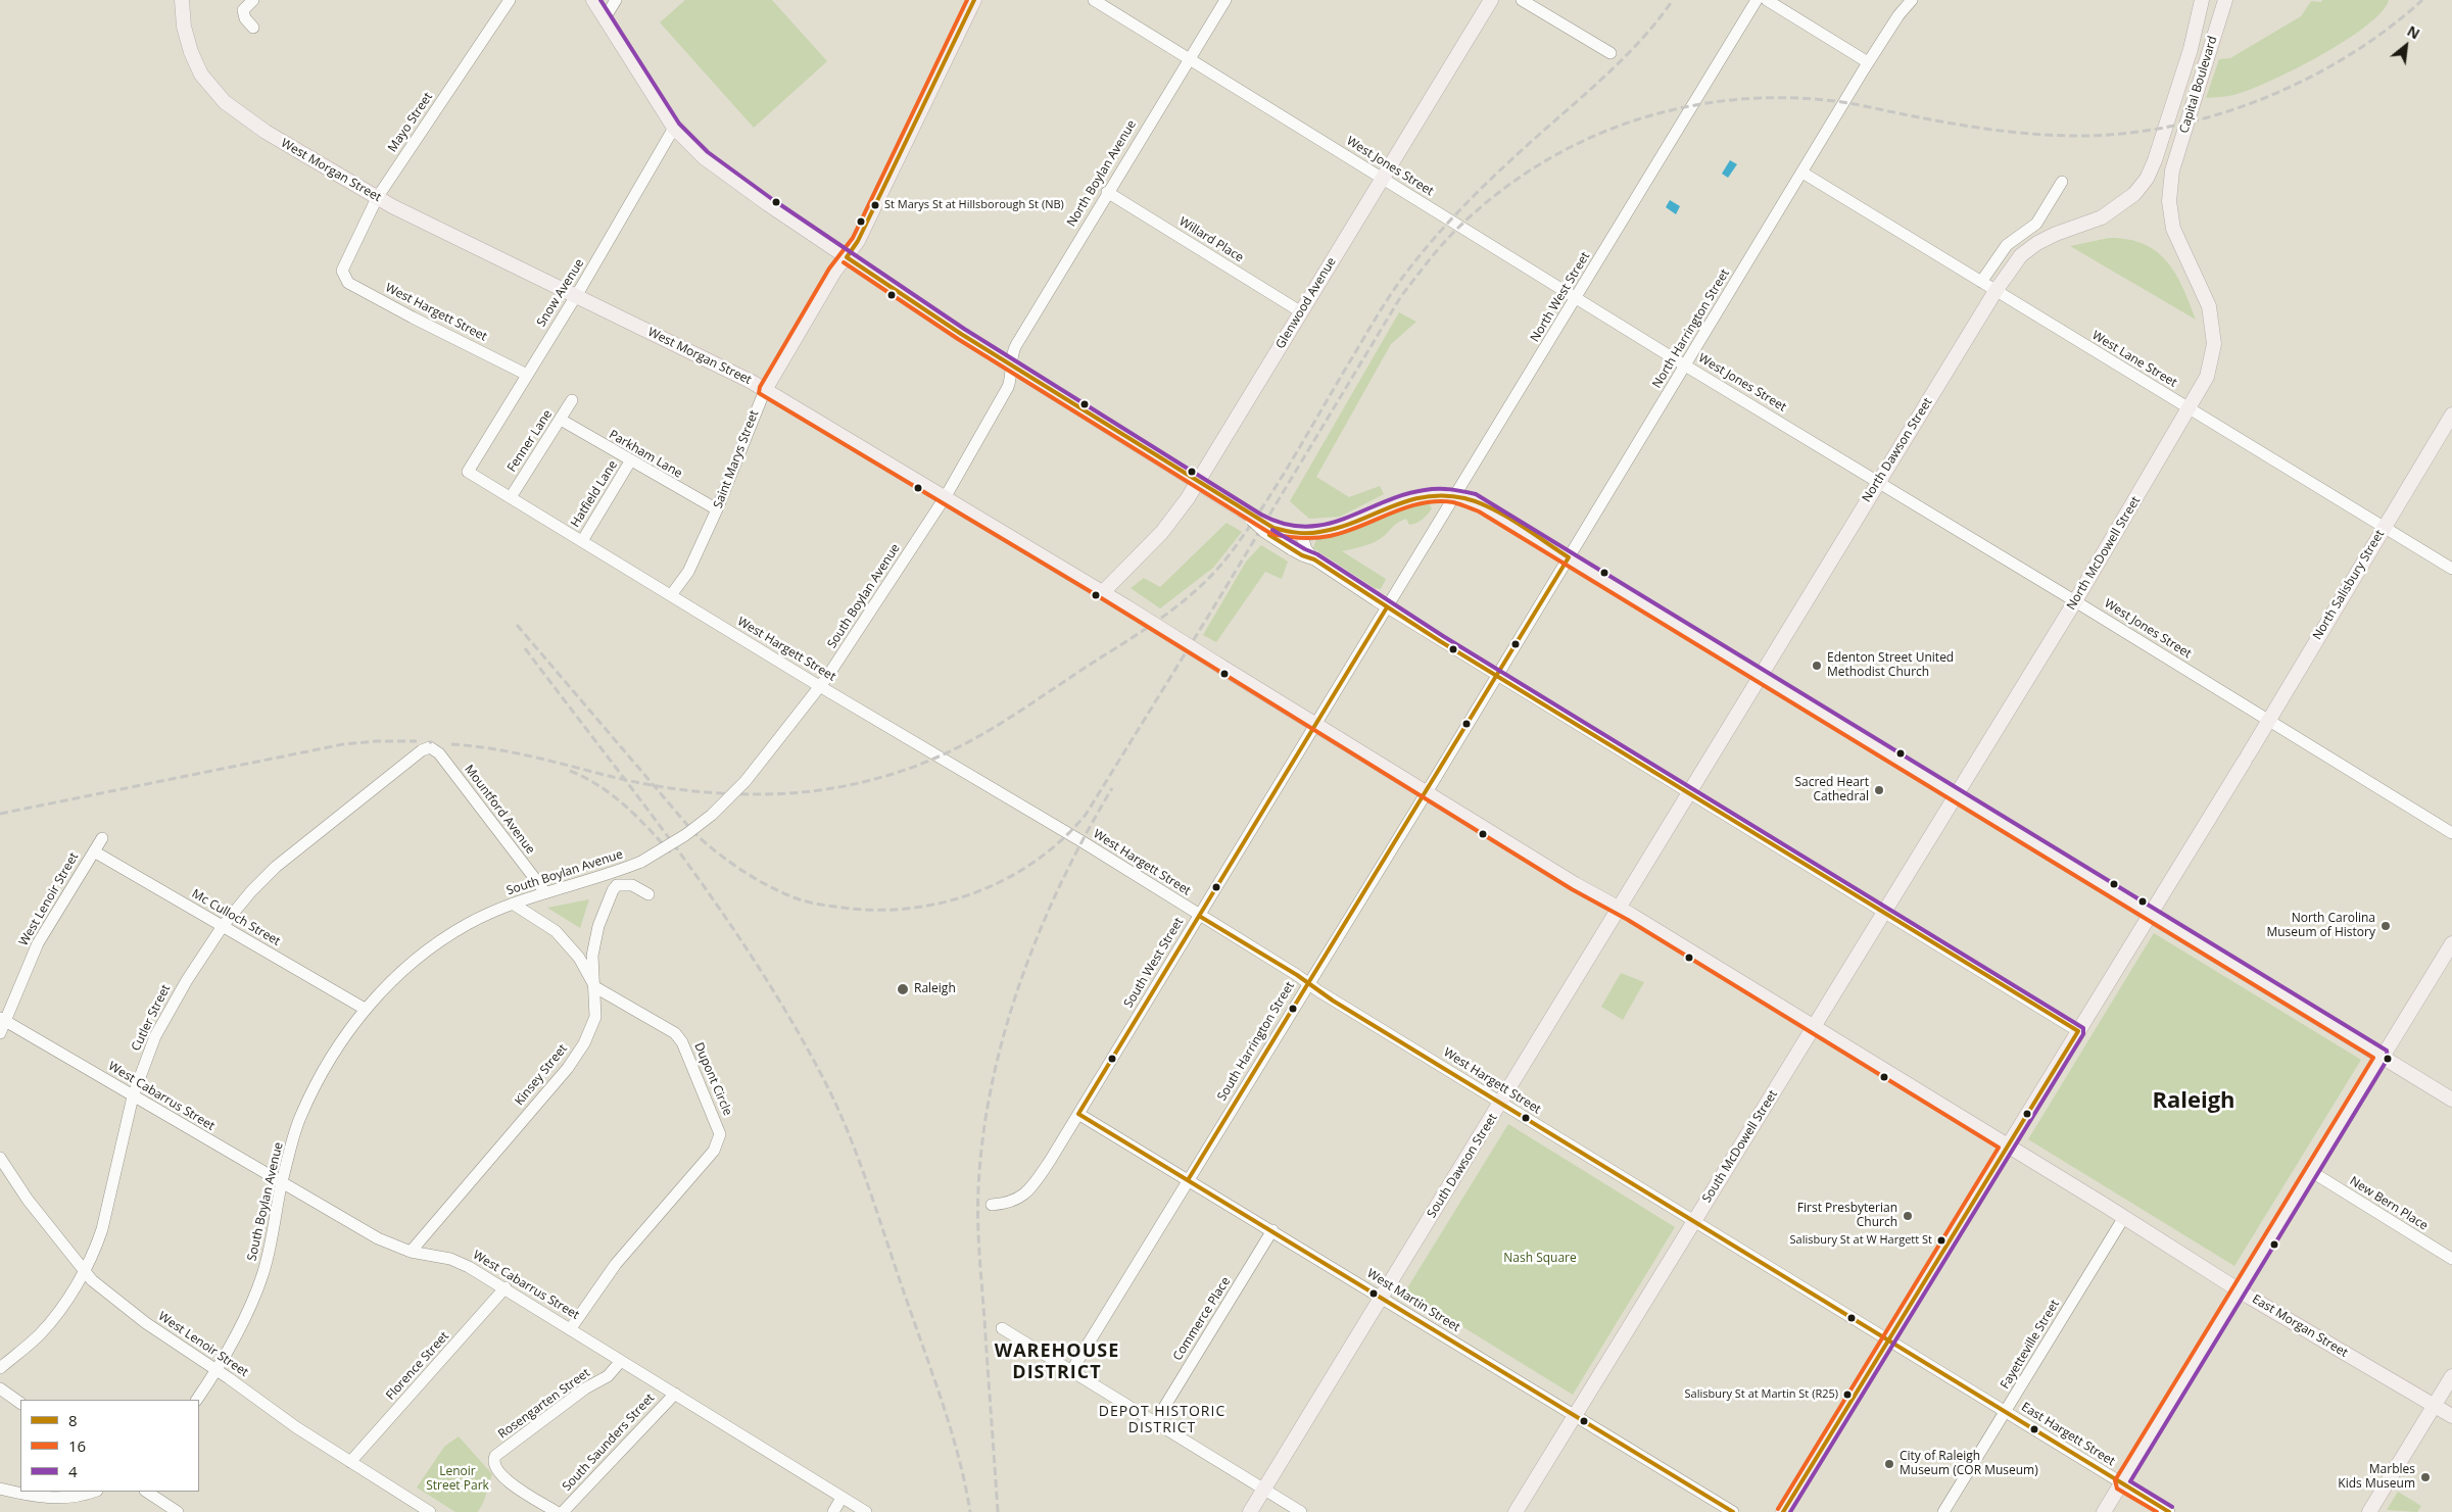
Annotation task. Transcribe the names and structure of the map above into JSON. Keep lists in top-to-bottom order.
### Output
{
  "streets": {
    "main road": [
      "Capital Boulevard",
      "West Morgan Street",
      "Glenwood Avenue",
      "North Dawson Street",
      "Saint Marys Street",
      "North McDowell Street",
      "North Salisbury Street",
      "South McDowell Street",
      "South Dawson Street",
      "East Morgan Street"
    ],
    "street": [
      "Mayo Street",
      "West Jones Street",
      "North Boylan Avenue",
      "Willard Place",
      "Snow Avenue",
      "North West Street",
      "West Hargett Street",
      "North Harrington Street",
      "West Lane Street",
      "Fenner Lane",
      "Parkham Lane",
      "Hatfield Lane",
      "South Boylan Avenue",
      "Mountford Avenue",
      "West Lenoir Street",
      "Mc Culloch Street",
      "South West Street",
      "Cutler Street",
      "South Harrington Street",
      "Kinsey Street",
      "Dupont Circle",
      "West Cabarrus Street",
      "New Bern Place",
      "West Martin Street",
      "Commerce Place",
      "Fayetteville Street",
      "Florence Street",
      "Rosengarten Street",
      "East Hargett Street",
      "South Saunders Street"
    ]
  },
  "crossings": [
    ["Capital Boulevard", "North Dawson Street"],
    ["Capital Boulevard", "North McDowell Street"],
    ["Mayo Street", "West Morgan Street"],
    ["Mayo Street", "West Hargett Street"],
    ["West Jones Street", "North Boylan Avenue"],
    ["West Jones Street", "North West Street"],
    ["West Jones Street", "Glenwood Avenue"],
    ["West Jones Street", "North Harrington Street"],
    ["West Jones Street", "North Dawson Street"],
    ["West Jones Street", "North McDowell Street"],
    ["West Jones Street", "North Salisbury Street"],
    ["West Morgan Street", "Snow Avenue"],
    ["West Morgan Street", "Glenwood Avenue"],
    ["West Morgan Street", "Saint Marys Street"],
    ["West Morgan Street", "North Salisbury Street"],
    ["West Morgan Street", "South Boylan Avenue"],
    ["West Morgan Street", "South West Street"],
    ["West Morgan Street", "South Harrington Street"],
    ["West Morgan Street", "South McDowell Street"],
    ["West Morgan Street", "South Dawson Street"],
    ["West Morgan Street", "East Morgan Street"],
    ["West Morgan Street", "Fayetteville Street"],
    ["North Boylan Avenue", "Willard Place"],
    ["North Boylan Avenue", "South Boylan Avenue"],
    ["Willard Place", "Glenwood Avenue"],
    ["Snow Avenue", "West Hargett Street"],
    ["North West Street", "South West Street"],
    ["West Hargett Street", "Fenner Lane"],
    ["West Hargett Street", "Saint Marys Street"],
    ["West Hargett Street", "Hatfield Lane"],
    ["West Hargett Street", "North Salisbury Street"],
    ["West Hargett Street", "South Boylan Avenue"],
    ["West Hargett Street", "South West Street"],
    ["West Hargett Street", "South Harrington Street"],
    ["West Hargett Street", "South McDowell Street"],
    ["West Hargett Street", "South Dawson Street"],
    ["West Hargett Street", "Fayetteville Street"],
    ["West Hargett Street", "East Hargett Street"],
    ["North Harrington Street", "West Lane Street"],
    ["North Harrington Street", "South Harrington Street"],
    ["West Lane Street", "North Dawson Street"],
    ["West Lane Street", "North McDowell Street"],
    ["West Lane Street", "North Salisbury Street"],
    ["Fenner Lane", "Parkham Lane"],
    ["North Dawson Street", "South Dawson Street"],
    ["Parkham Lane", "Saint Marys Street"],
    ["Parkham Lane", "Hatfield Lane"],
    ["North McDowell Street", "South McDowell Street"],
    ["South Boylan Avenue", "Mountford Avenue"],
    ["South Boylan Avenue", "West Lenoir Street"],
    ["South Boylan Avenue", "Mc Culloch Street"],
    ["South Boylan Avenue", "Dupont Circle"],
    ["South Boylan Avenue", "West Cabarrus Street"],
    ["Mountford Avenue", "Cutler Street"],
    ["West Lenoir Street", "Mc Culloch Street"],
    ["West Lenoir Street", "Cutler Street"],
    ["West Lenoir Street", "West Cabarrus Street"],
    ["West Lenoir Street", "Florence Street"],
    ["Mc Culloch Street", "Cutler Street"],
    ["South West Street", "West Martin Street"],
    ["Cutler Street", "West Cabarrus Street"],
    ["South Harrington Street", "West Martin Street"],
    ["Kinsey Street", "Dupont Circle"],
    ["Kinsey Street", "West Cabarrus Street"],
    ["Dupont Circle", "West Cabarrus Street"],
    ["West Cabarrus Street", "Florence Street"],
    ["West Cabarrus Street", "Rosengarten Street"],
    ["West Cabarrus Street", "South Saunders Street"],
    ["South McDowell Street", "West Martin Street"],
    ["South Dawson Street", "West Martin Street"],
    ["West Martin Street", "Commerce Place"],
    ["East Morgan Street", "Fayetteville Street"],
    ["Fayetteville Street", "East Hargett Street"]
  ],
  "districts": ["Raleigh", "WAREHOUSE DISTRICT", "DEPOT HISTORIC DISTRICT"],
  "parks": ["Nash Square", "Lenoir Street Park"],
  "places": [
    "St Marys St at Hillsborough St (NB)",
    "Edenton Street United Methodist Church",
    "Sacred Heart Cathedral",
    "North Carolina Museum of History",
    "Raleigh",
    "First Presbyterian Church",
    "Salisbury St at W Hargett St",
    "Salisbury St at Martin St (R25)",
    "City of Raleigh Museum (COR Museum)",
    "Marbles Kids Museum"
  ],
  "lines": ["transit line 8", "transit line 16", "transit line 4"],
  "legend": ["8", "16", "4"],
  "north": "top right"
}
